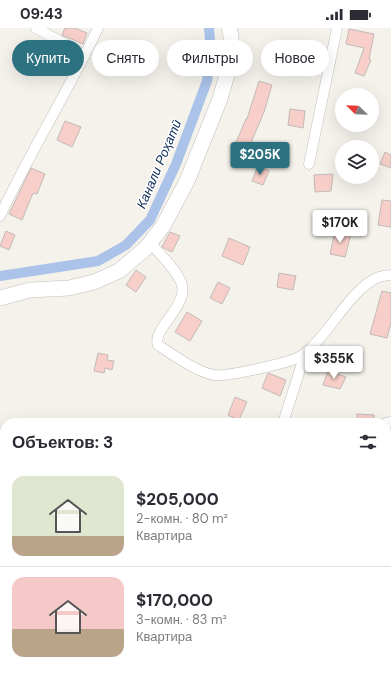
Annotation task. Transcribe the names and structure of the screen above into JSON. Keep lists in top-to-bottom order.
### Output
{
  "water": ["Канали Роҳатӣ"],
  "north": "top left",
  "page": {
    "status": "09:43",
    "chip": [
      "Купить",
      "Снять",
      "Фильтры",
      "Новое"
    ],
    "price": ["$205K", "$170K", "$355K"],
    "heading": "Объектов: 3",
    "list": [
      {
        "name": "$205,000",
        "note": "2-комн. · 80 m² · Квартира"
      },
      {
        "name": "$170,000",
        "note": "3-комн. · 83 m² · Квартира"
      }
    ]
  }
}
